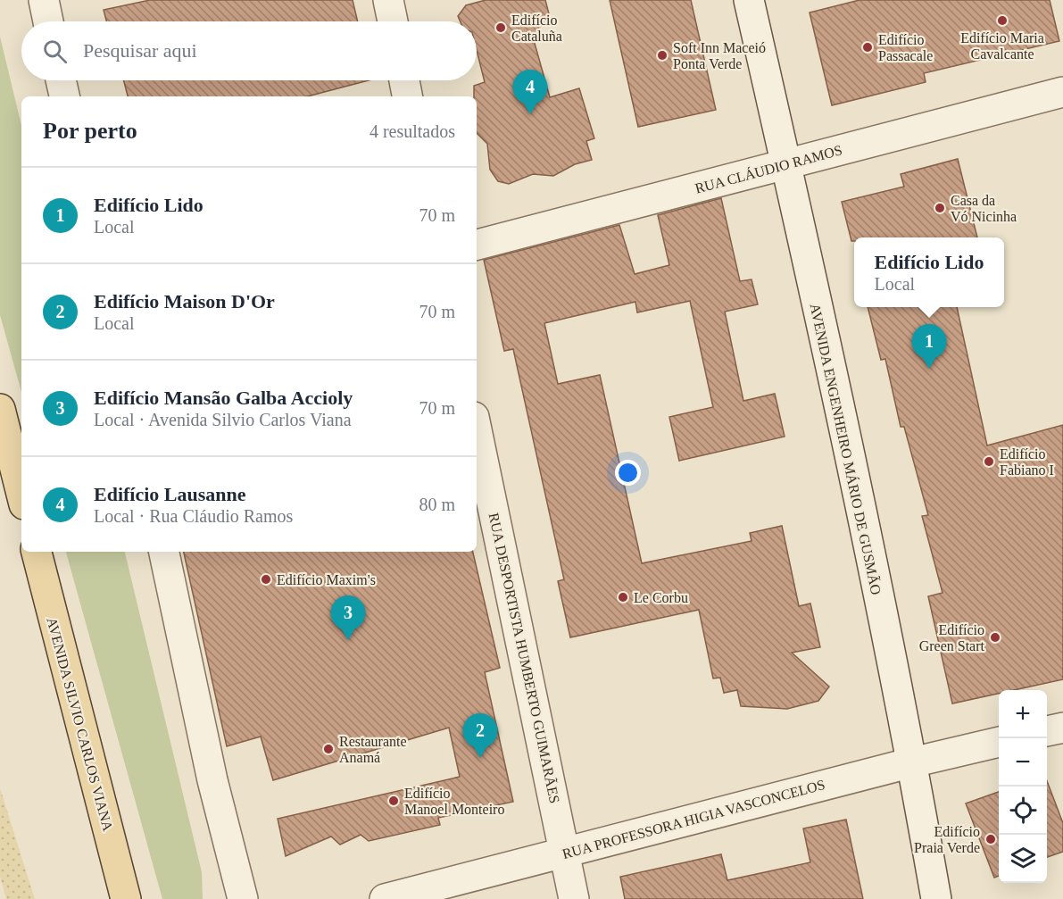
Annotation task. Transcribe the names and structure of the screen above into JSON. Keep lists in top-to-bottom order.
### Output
{
  "streets": {
    "main road": ["AVENIDA SILVIO CARLOS VIANA"],
    "street": [
      "RUA CLÁUDIO RAMOS",
      "AVENIDA ENGENHEIRO MÁRIO DE GUSMÃO",
      "RUA DESPORTISTA HUMBERTO GUIMARÃES",
      "RUA PROFESSORA HIGIA VASCONCELOS"
    ]
  },
  "crossings": [
    ["RUA CLÁUDIO RAMOS", "AVENIDA ENGENHEIRO MÁRIO DE GUSMÃO"],
    ["AVENIDA ENGENHEIRO MÁRIO DE GUSMÃO", "RUA PROFESSORA HIGIA VASCONCELOS"],
    ["RUA DESPORTISTA HUMBERTO GUIMARÃES", "RUA PROFESSORA HIGIA VASCONCELOS"]
  ],
  "places": [
    "Edifício Maria Cavalcante",
    "Edifício Cataluña",
    "Edifício Passacale",
    "Soft Inn Maceió Ponta Verde",
    "Casa da Vó Nicinha",
    "Edifício Fabiano I",
    "Edifício Maxim's",
    "Le Corbu",
    "Edifício Green Start",
    "Restaurante Anamá",
    "Edifício Manoel Monteiro",
    "Edifício Praia Verde"
  ],
  "page": {
    "search": "Pesquisar aqui",
    "pins": [
      "4",
      "1",
      "3",
      "2"
    ],
    "heading": ["Por perto", "4 resultados"],
    "list": [
      {
        "mark": "1",
        "name": "Edifício Lido",
        "note": "Local",
        "value": "70 m"
      },
      {
        "mark": "2",
        "name": "Edifício Maison D'Or",
        "note": "Local",
        "value": "70 m"
      },
      {
        "mark": "3",
        "name": "Edifício Mansão Galba Accioly",
        "note": "Local · Avenida Silvio Carlos Viana",
        "value": "70 m"
      },
      {
        "mark": "4",
        "name": "Edifício Lausanne",
        "note": "Local · Rua Cláudio Ramos",
        "value": "80 m"
      }
    ],
    "popup": ["Edifício Lido", "Local"],
    "map_buttons": ["+", "−"]
  }
}
